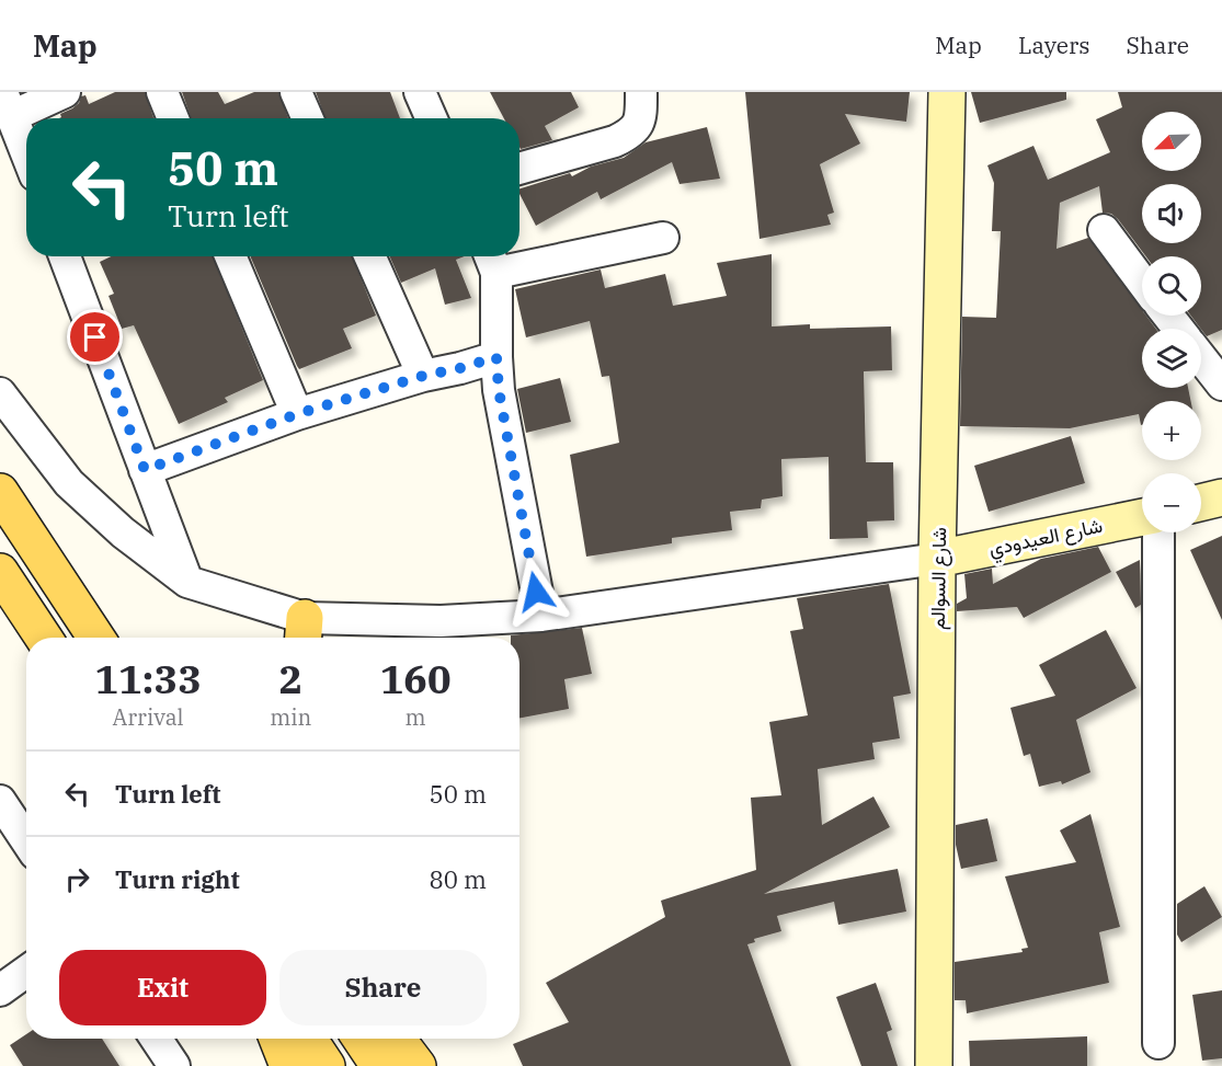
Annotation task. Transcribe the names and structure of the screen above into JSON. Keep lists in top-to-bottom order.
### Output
{
  "streets": {
    "main road": ["شارع العيدودي", "شارع السوالم"]
  },
  "crossings": [
    ["شارع العيدودي", "شارع السوالم"]
  ],
  "north": "bottom left",
  "page": {
    "header": "Map",
    "nav": ["Map", "Layers", "Share"],
    "map_buttons": ["+", "−"],
    "turn": ["50 m", "Turn left"],
    "eta": [
      "11:33",
      "Arrival",
      "2",
      "min",
      "160",
      "m"
    ],
    "list": [
      {
        "name": "Turn left",
        "value": "50 m"
      },
      {
        "name": "Turn right",
        "value": "80 m"
      }
    ],
    "buttons": ["Exit", "Share"]
  }
}
